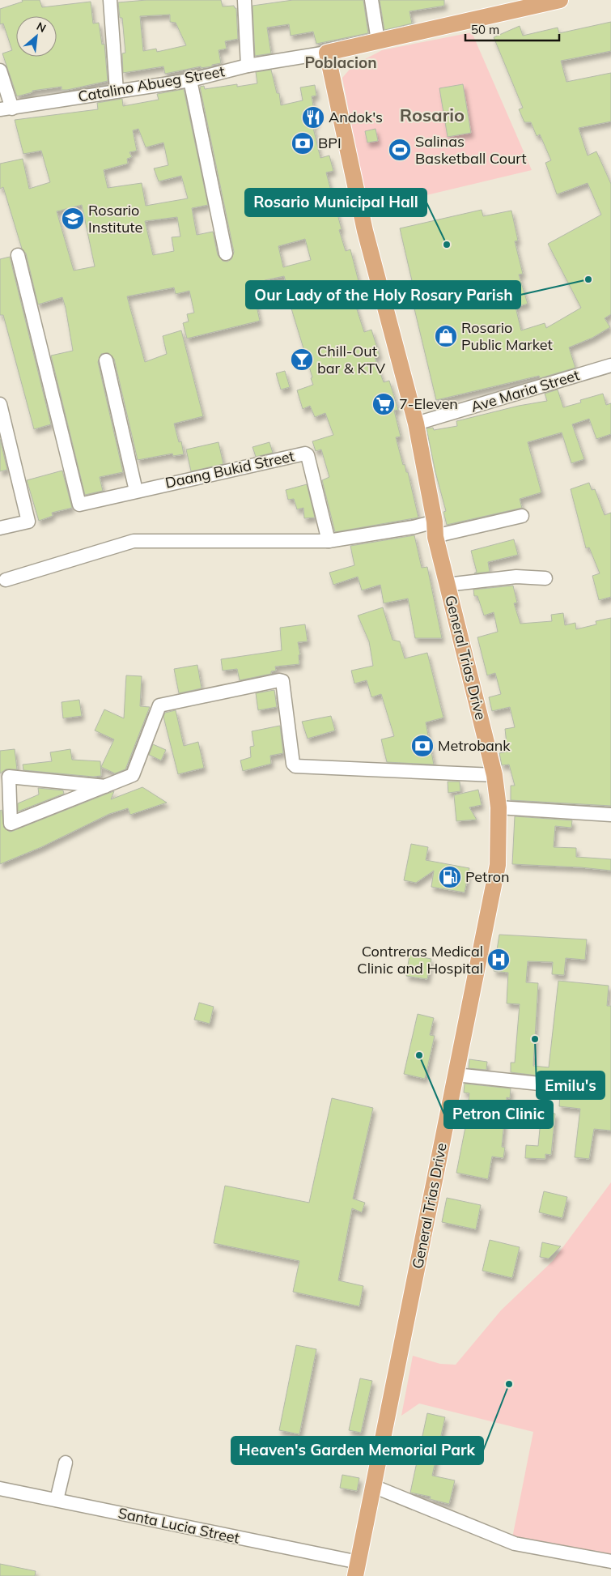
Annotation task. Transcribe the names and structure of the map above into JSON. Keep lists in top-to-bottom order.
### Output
{
  "streets": {
    "main road": ["General Trias Drive"],
    "street": [
      "Catalino Abueg Street",
      "Ave Maria Street",
      "Daang Bukid Street",
      "Santa Lucia Street"
    ]
  },
  "crossings": [
    ["Catalino Abueg Street", "General Trias Drive"],
    ["Ave Maria Street", "General Trias Drive"],
    ["General Trias Drive", "Santa Lucia Street"]
  ],
  "districts": ["Poblacion", "Rosario"],
  "places": {
    "restaurant": ["Andok's"],
    "bank": ["BPI", "Metrobank"],
    "sports": ["Salinas Basketball Court"],
    "school or university": ["Rosario Institute"],
    "other": [
      "Rosario Municipal Hall",
      "Our Lady of the Holy Rosary Parish",
      "Emilu's",
      "Petron Clinic",
      "Heaven's Garden Memorial Park"
    ],
    "shop": ["Rosario Public Market"],
    "bar": ["Chill-Out bar & KTV"],
    "supermarket": ["7-Eleven"],
    "fuel station": ["Petron"],
    "hospital": ["Contreras Medical Clinic and Hospital"]
  },
  "scale_bar": "50 m",
  "north": "top right"
}
